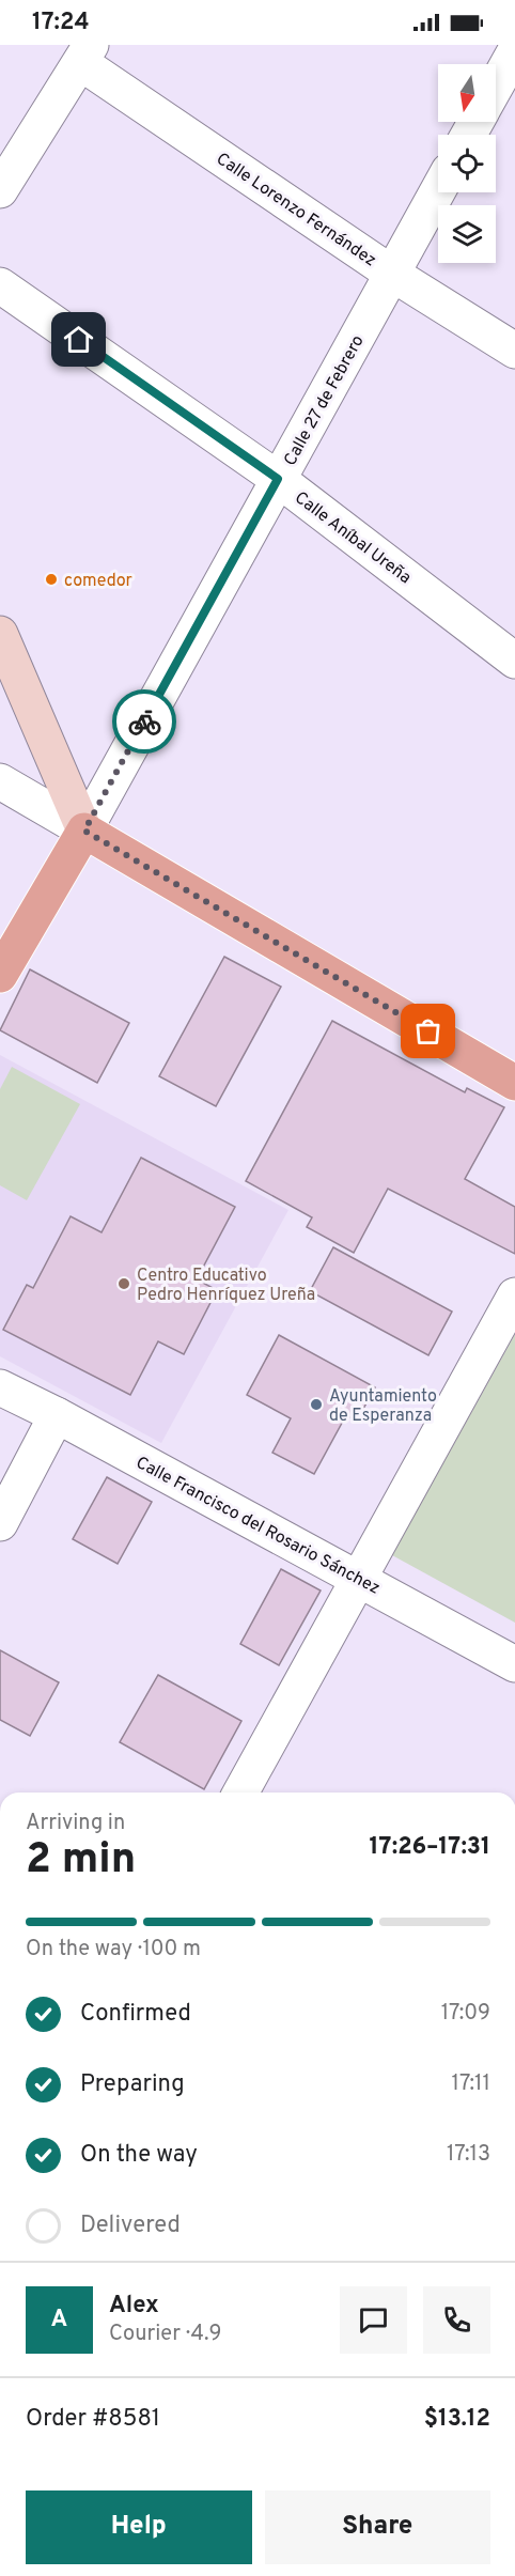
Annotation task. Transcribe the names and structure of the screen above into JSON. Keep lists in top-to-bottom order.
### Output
{
  "streets": {
    "street": [
      "Calle Lorenzo Fernández",
      "Calle 27 de Febrero",
      "Calle Aníbal Ureña",
      "Calle Francisco del Rosario Sánchez"
    ]
  },
  "crossings": [
    ["Calle Lorenzo Fernández", "Calle 27 de Febrero"],
    ["Calle 27 de Febrero", "Calle Aníbal Ureña"]
  ],
  "places": ["comedor", "Centro Educativo Pedro Henríquez Ureña", "Ayuntamiento de Esperanza"],
  "north": "bottom",
  "page": {
    "status": "17:24",
    "heading": ["2 min", "Arriving in", "17:26–17:31"],
    "panel": [
      "Alex",
      "Courier · 4.9",
      "Order #8581",
      "$13.12"
    ],
    "bar": "On the way · 100 m",
    "list": [
      ["Confirmed", "17:09"],
      ["Preparing", "17:11"],
      ["On the way", "17:13"],
      "Delivered"
    ],
    "round": "A",
    "buttons": ["Help", "Share"]
  }
}
